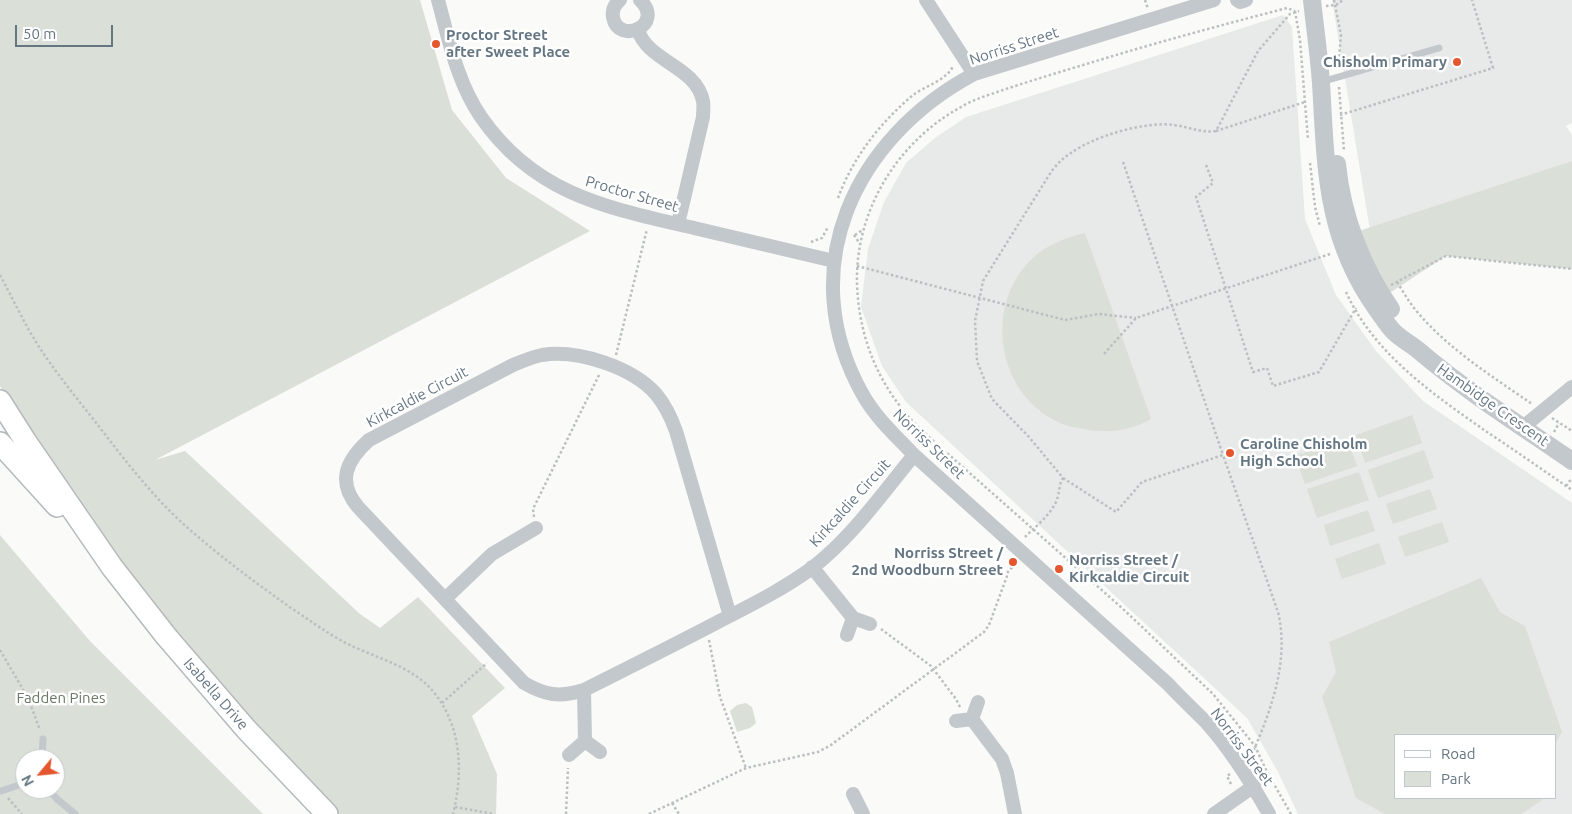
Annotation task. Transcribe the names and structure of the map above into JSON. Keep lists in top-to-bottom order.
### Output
{
  "streets": {
    "main road": ["Isabella Drive"],
    "street": [
      "Norriss Street",
      "Proctor Street",
      "Kirkcaldie Circuit",
      "Hambidge Crescent"
    ]
  },
  "crossings": [
    ["Norriss Street", "Proctor Street"],
    ["Norriss Street", "Kirkcaldie Circuit"]
  ],
  "parks": ["Fadden Pines"],
  "places": [
    "Proctor Street after Sweet Place",
    "Chisholm Primary",
    "Caroline Chisholm High School",
    "Norriss Street / 2nd Woodburn Street",
    "Norriss Street / Kirkcaldie Circuit"
  ],
  "legend": ["Road", "Park"],
  "scale_bar": "50 m",
  "north": "bottom left"
}
